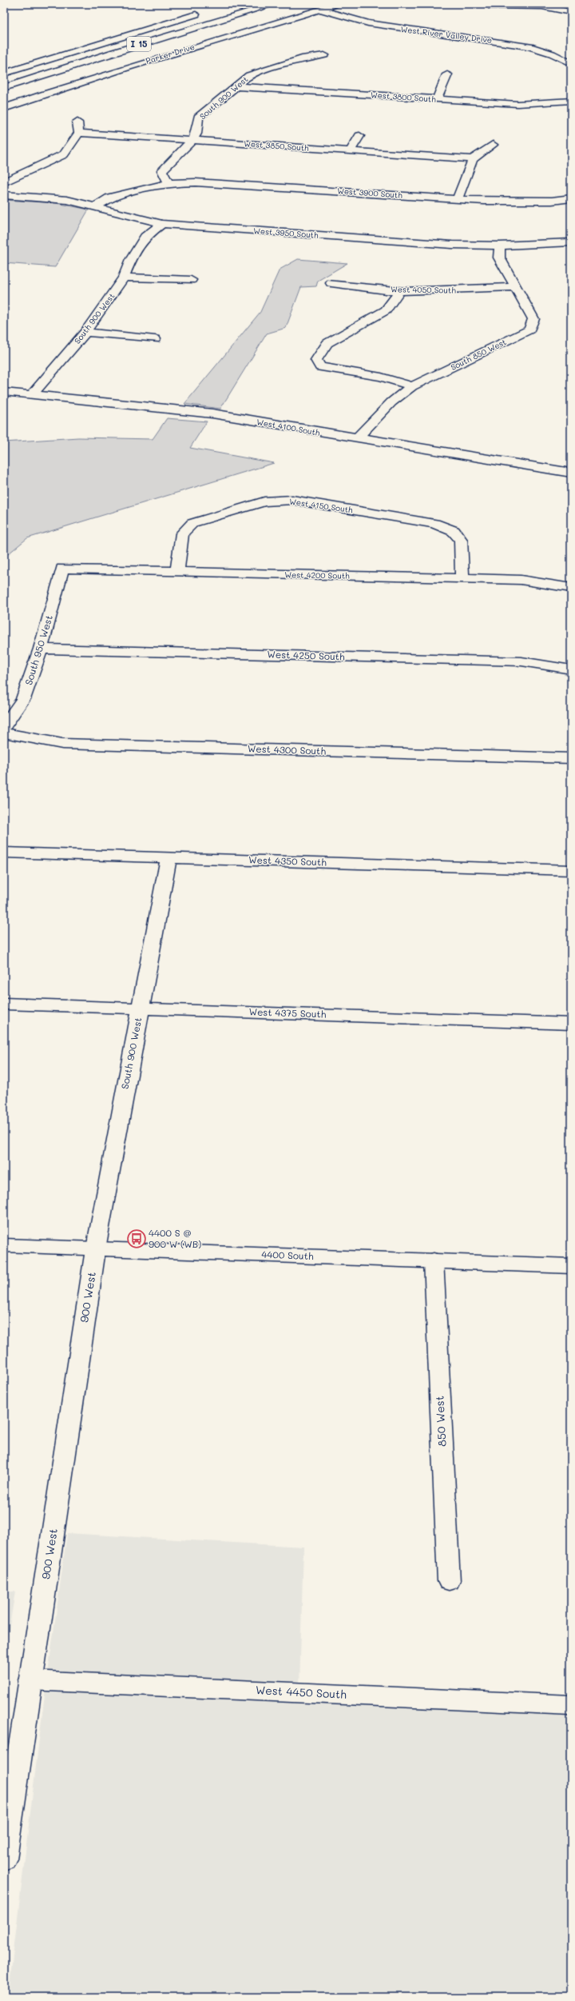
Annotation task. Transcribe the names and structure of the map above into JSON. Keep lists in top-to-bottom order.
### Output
{
  "streets": {
    "main road": [
      "West River Valley Drive",
      "I 15",
      "Parker Drive",
      "West 3800 South",
      "South 900 West",
      "West 3850 South",
      "West 3900 South",
      "West 3950 South",
      "West 4050 South",
      "South 850 West",
      "West 4100 South",
      "West 4150 South",
      "West 4200 South",
      "South 950 West",
      "West 4250 South",
      "West 4300 South",
      "West 4350 South",
      "West 4375 South",
      "4400 South",
      "900 West",
      "850 West",
      "West 4450 South"
    ]
  },
  "crossings": [
    ["West River Valley Drive", "Parker Drive"],
    ["West 3800 South", "South 900 West"],
    ["South 900 West", "West 3850 South"],
    ["South 900 West", "West 3900 South"],
    ["South 900 West", "West 3950 South"],
    ["South 900 West", "West 4100 South"],
    ["South 900 West", "West 4350 South"],
    ["South 900 West", "West 4375 South"],
    ["South 900 West", "4400 South"],
    ["South 900 West", "900 West"],
    ["West 3950 South", "South 850 West"],
    ["West 4050 South", "South 850 West"],
    ["South 850 West", "West 4100 South"],
    ["West 4150 South", "West 4200 South"],
    ["West 4200 South", "South 950 West"],
    ["South 950 West", "West 4250 South"],
    ["4400 South", "900 West"],
    ["4400 South", "850 West"],
    ["900 West", "West 4450 South"]
  ],
  "places": {
    "bus stop": ["4400 S @ 900 W (WB)"]
  }
}
